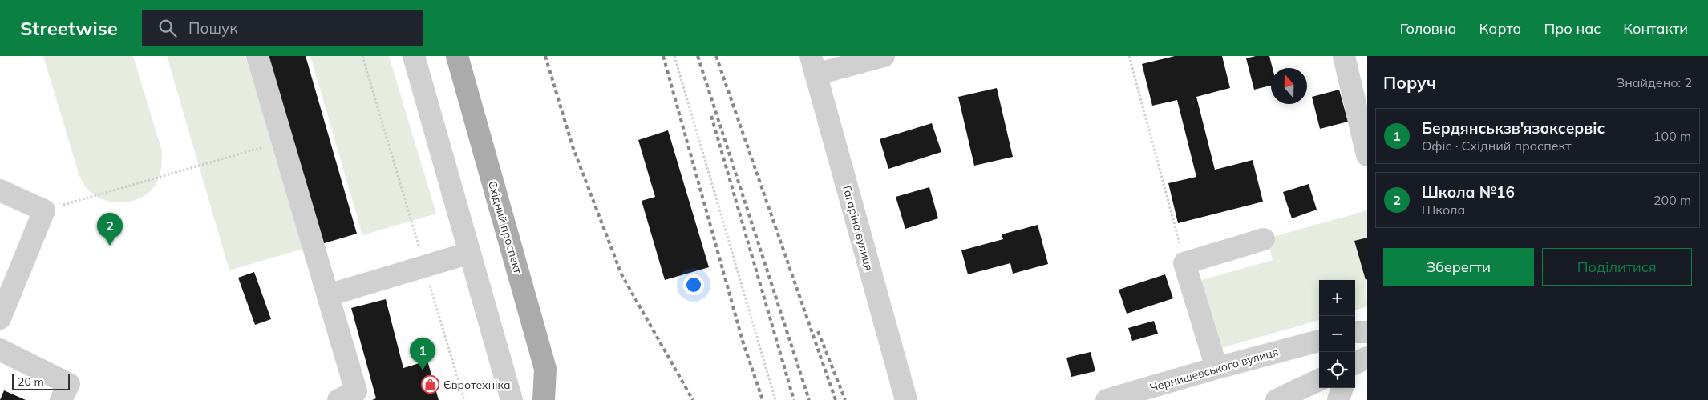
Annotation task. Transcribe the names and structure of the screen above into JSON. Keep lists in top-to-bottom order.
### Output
{
  "streets": {
    "main road": ["Східний проспект"],
    "street": ["Гагаріна вулиця", "Чернишевського вулиця"]
  },
  "places": {
    "shop": ["Євротехніка"]
  },
  "scale_bar": "20 m",
  "north": "top",
  "page": {
    "header": "Streetwise",
    "search": "Пошук",
    "nav": [
      "Головна",
      "Карта",
      "Про нас",
      "Контакти"
    ],
    "heading": ["Поруч", "Знайдено: 2"],
    "list": [
      {
        "mark": "1",
        "name": "Бердянськзв'язоксервіс",
        "note": "Офіс · Східний проспект",
        "value": "100 m"
      },
      {
        "mark": "2",
        "name": "Школа №16",
        "note": "Школа",
        "value": "200 m"
      }
    ],
    "pins": ["2", "1"],
    "buttons": ["Зберегти", "Поділитися"],
    "map_buttons": ["+", "−"],
    "scale": "20 m"
  }
}
